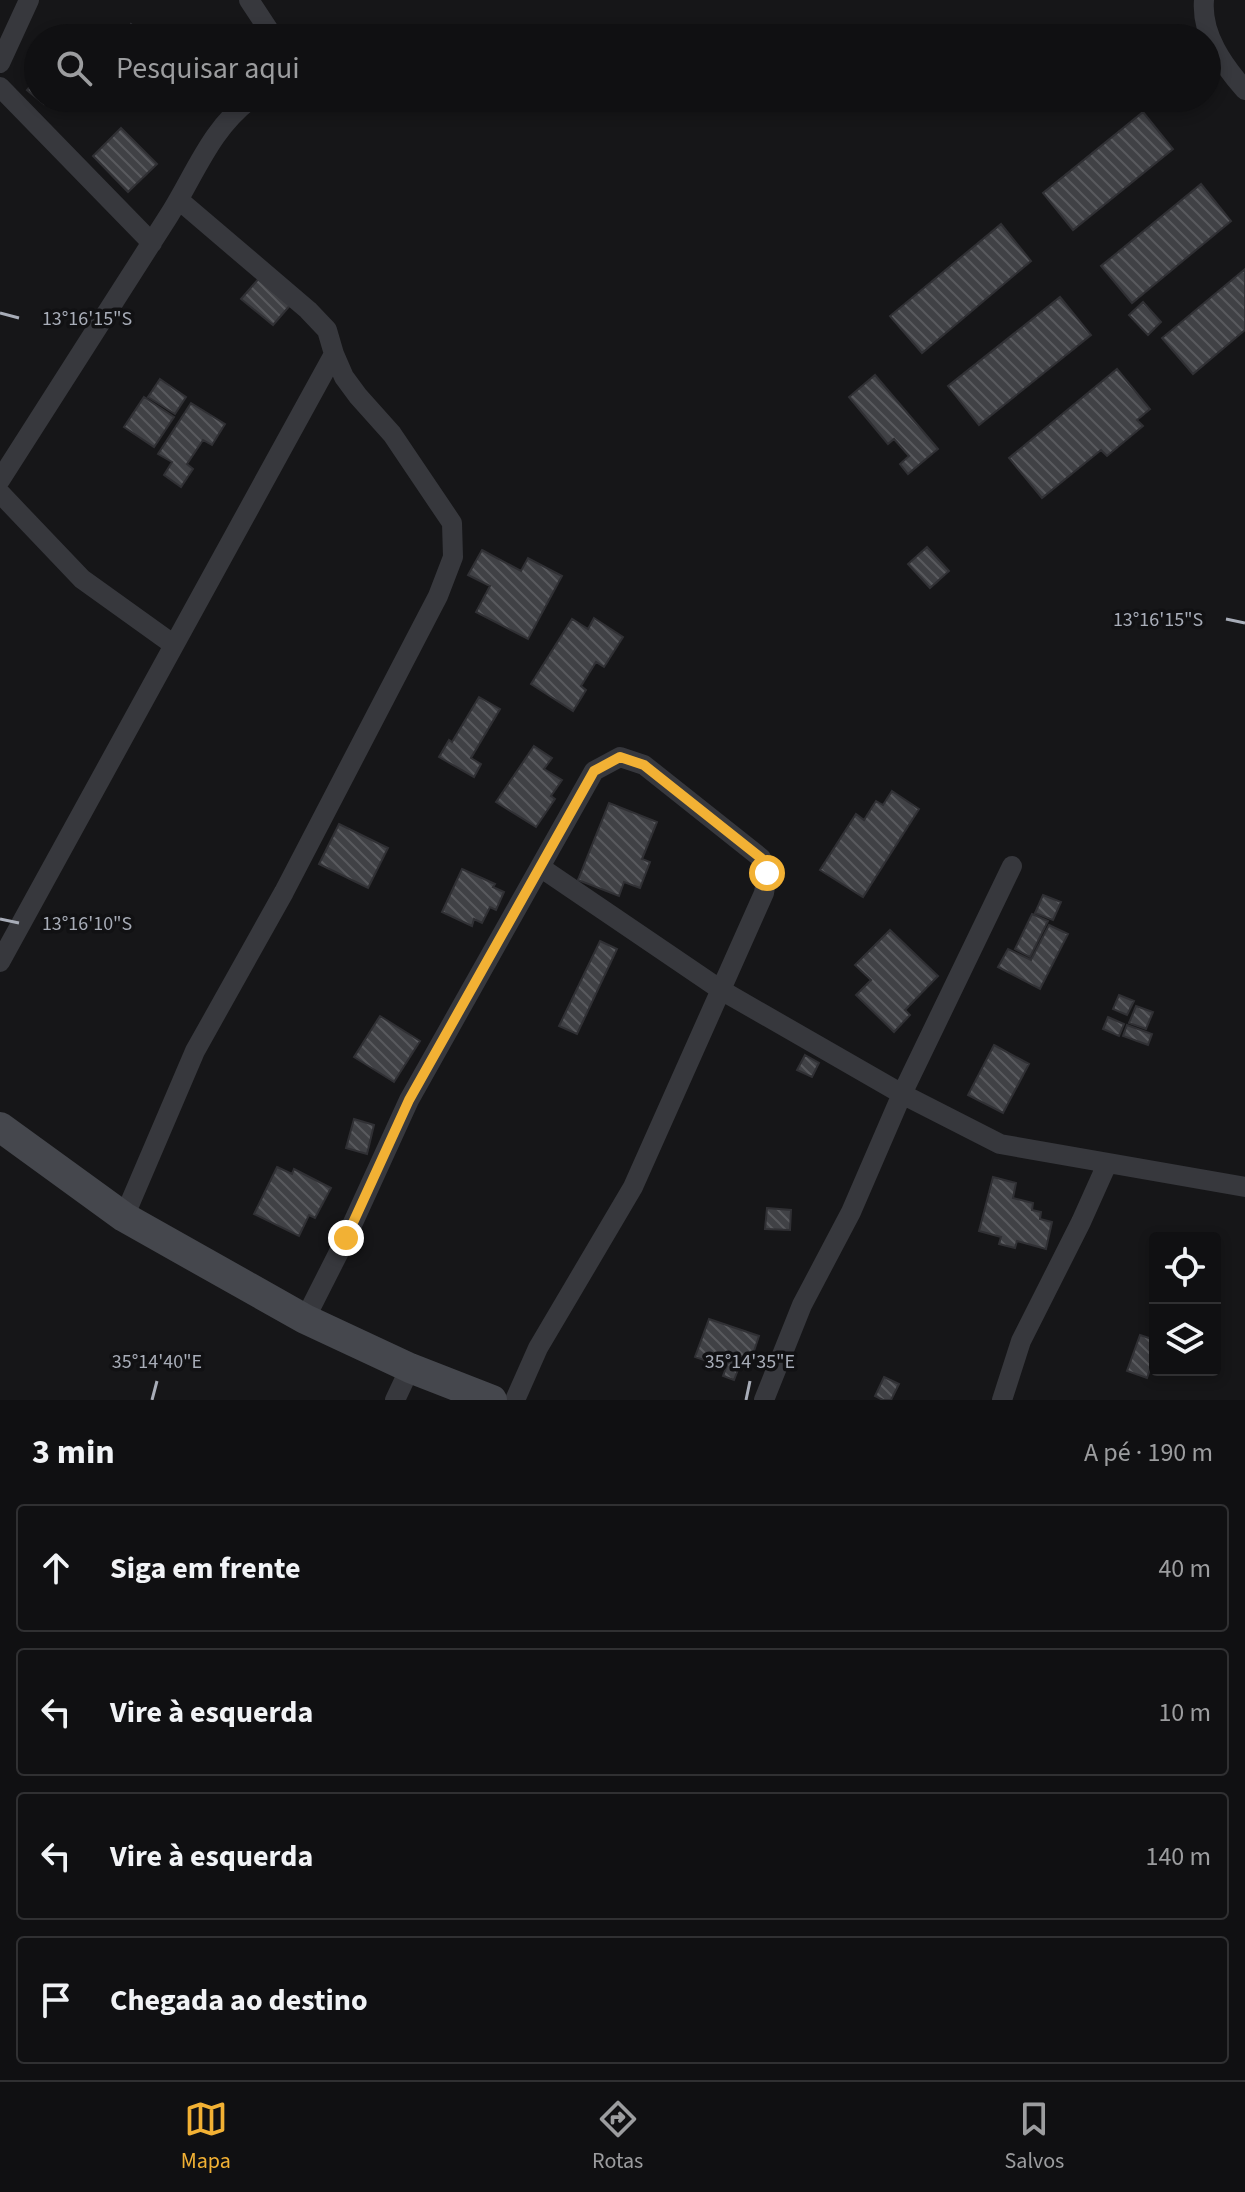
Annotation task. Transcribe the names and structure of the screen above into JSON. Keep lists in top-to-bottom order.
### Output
{
  "page": {
    "search": "Pesquisar aqui",
    "heading": ["3 min", "A pé · 190 m"],
    "list": [
      ["Siga em frente", "40 m"],
      ["Vire à esquerda", "10 m"],
      ["Vire à esquerda", "140 m"],
      "Chegada ao destino"
    ],
    "nav": ["Mapa", "Rotas", "Salvos"]
  },
  "coordinates": [
    "13°16'15\"S",
    "13°16'10\"S",
    "35°14'40\"E",
    "35°14'35\"E"
  ]
}
